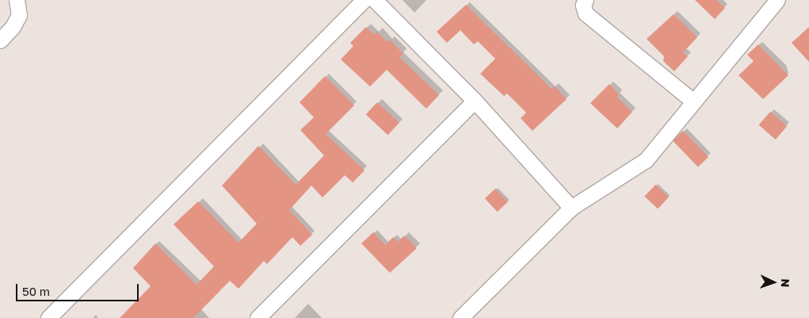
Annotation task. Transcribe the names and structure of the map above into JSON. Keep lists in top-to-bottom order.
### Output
{
  "scale_bar": "50 m",
  "north": "right"
}
